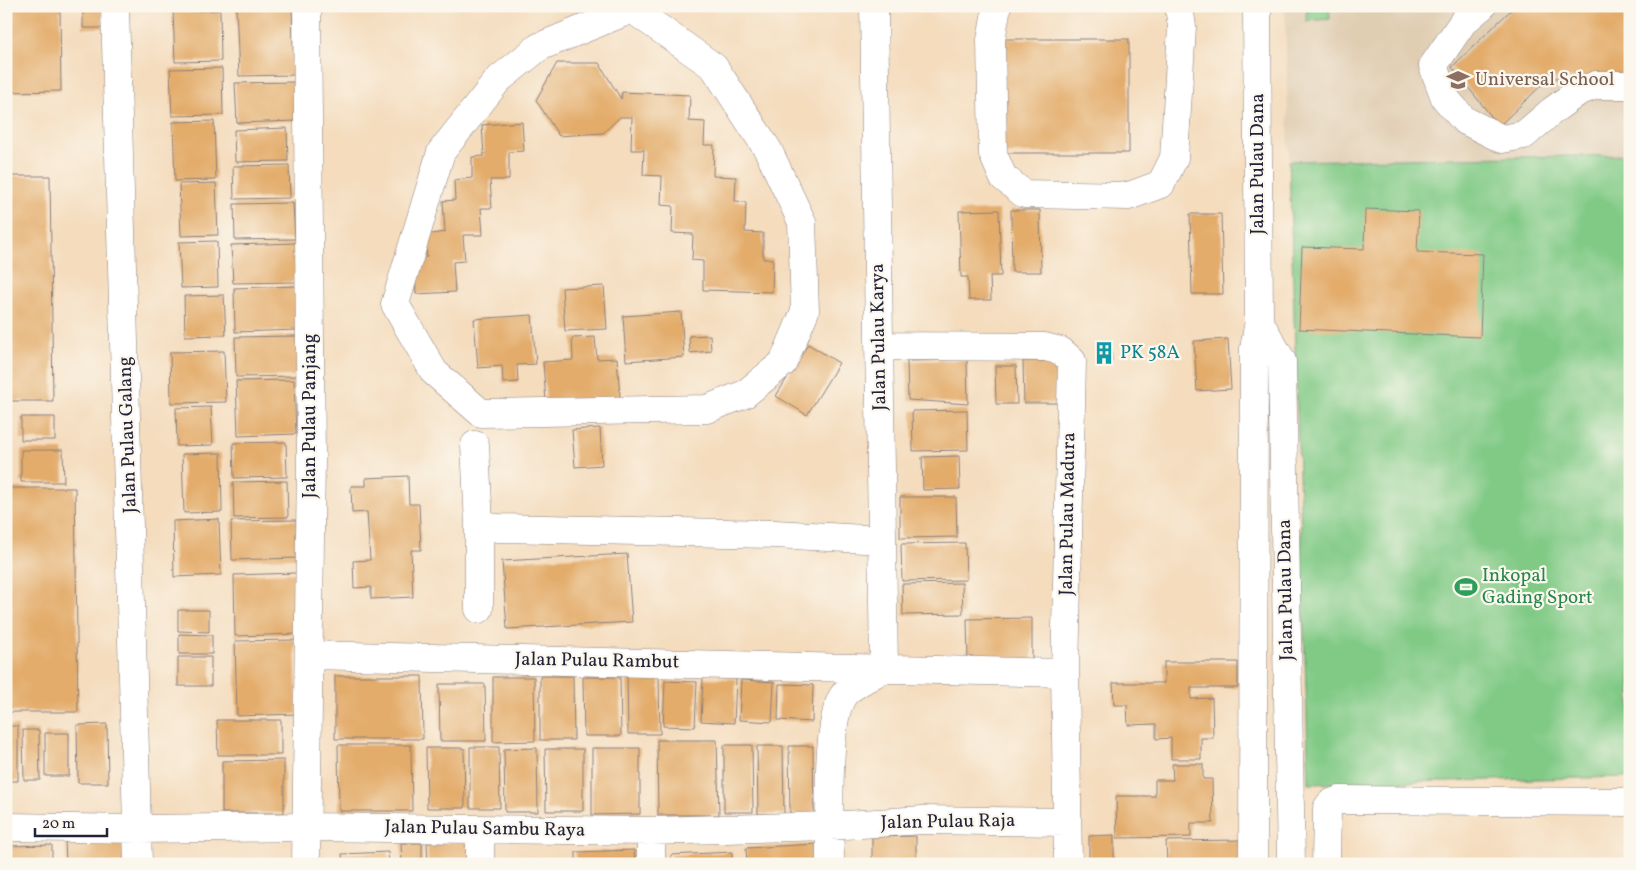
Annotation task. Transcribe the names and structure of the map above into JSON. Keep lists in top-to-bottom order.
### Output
{
  "streets": {
    "street": [
      "Jalan Pulau Dana",
      "Jalan Pulau Karya",
      "Jalan Pulau Panjang",
      "Jalan Pulau Galang",
      "Jalan Pulau Madura",
      "Jalan Pulau Rambut",
      "Jalan Pulau Raja",
      "Jalan Pulau Sambu Raya"
    ]
  },
  "crossings": [
    ["Jalan Pulau Karya", "Jalan Pulau Madura"],
    ["Jalan Pulau Karya", "Jalan Pulau Rambut"],
    ["Jalan Pulau Panjang", "Jalan Pulau Rambut"],
    ["Jalan Pulau Panjang", "Jalan Pulau Sambu Raya"],
    ["Jalan Pulau Galang", "Jalan Pulau Sambu Raya"],
    ["Jalan Pulau Madura", "Jalan Pulau Rambut"],
    ["Jalan Pulau Madura", "Jalan Pulau Raja"],
    ["Jalan Pulau Raja", "Jalan Pulau Sambu Raya"]
  ],
  "places": {
    "school or university": ["Universal School"],
    "building": ["PK 58A"],
    "sports": ["Inkopal Gading Sport"]
  },
  "scale_bar": "20 m"
}
